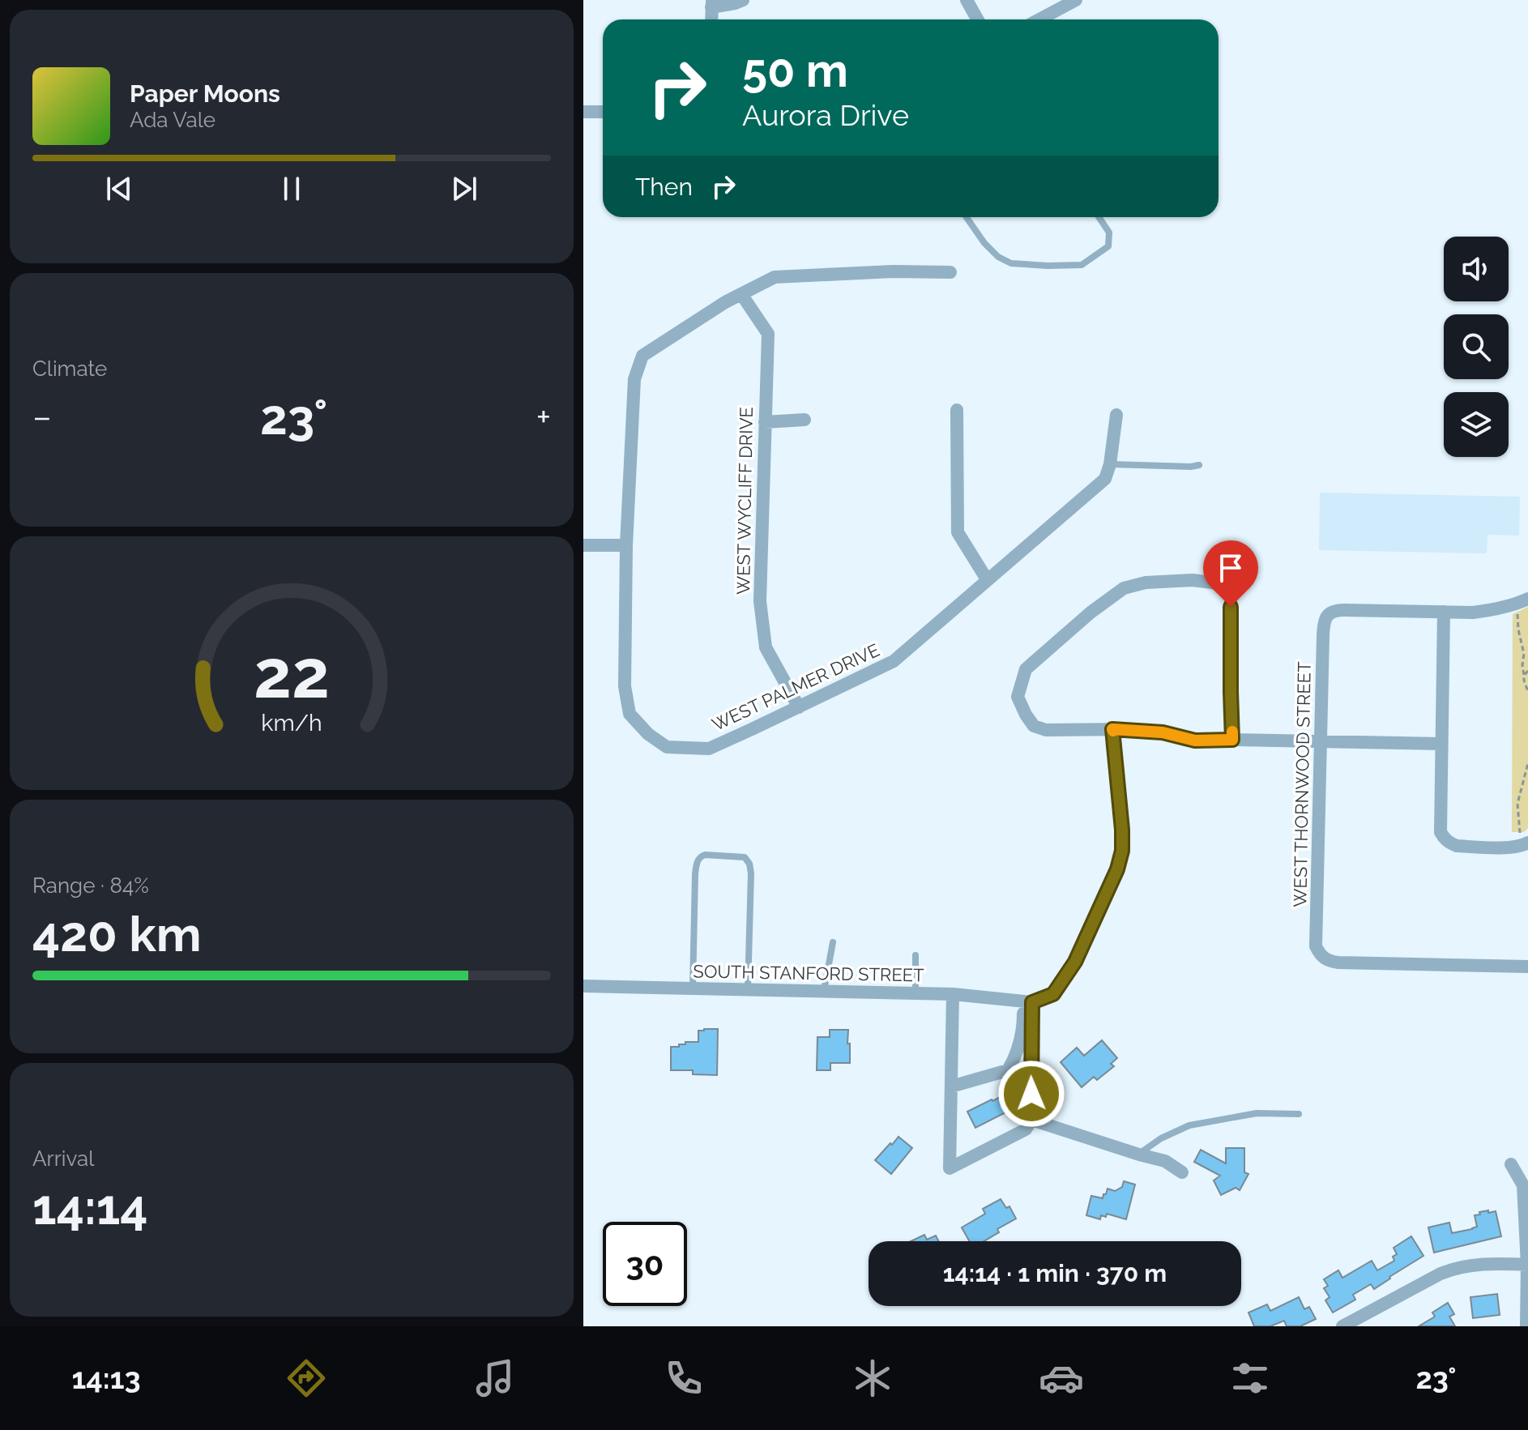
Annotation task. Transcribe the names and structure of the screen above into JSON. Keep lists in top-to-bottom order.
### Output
{
  "streets": {
    "street": [
      "WEST WYCLIFF DRIVE",
      "WEST PALMER DRIVE",
      "WEST THORNWOOD STREET",
      "SOUTH STANFORD STREET"
    ]
  },
  "crossings": [
    ["WEST WYCLIFF DRIVE", "WEST PALMER DRIVE"]
  ],
  "page": {
    "turn": ["50 m", "Aurora Drive"],
    "song": ["Paper Moons", "Ada Vale"],
    "then": "Then",
    "tile": [
      "Climate",
      ["Range · 84%", "420 km"],
      ["Arrival", "14:14"]
    ],
    "heat": ["−", "23°", "+"],
    "limit": "30",
    "trip": "14:14 · 1 min · 370 m",
    "tabs": ["14:13", "23°"],
    "gauge": ["22", "km/h"]
  }
}
